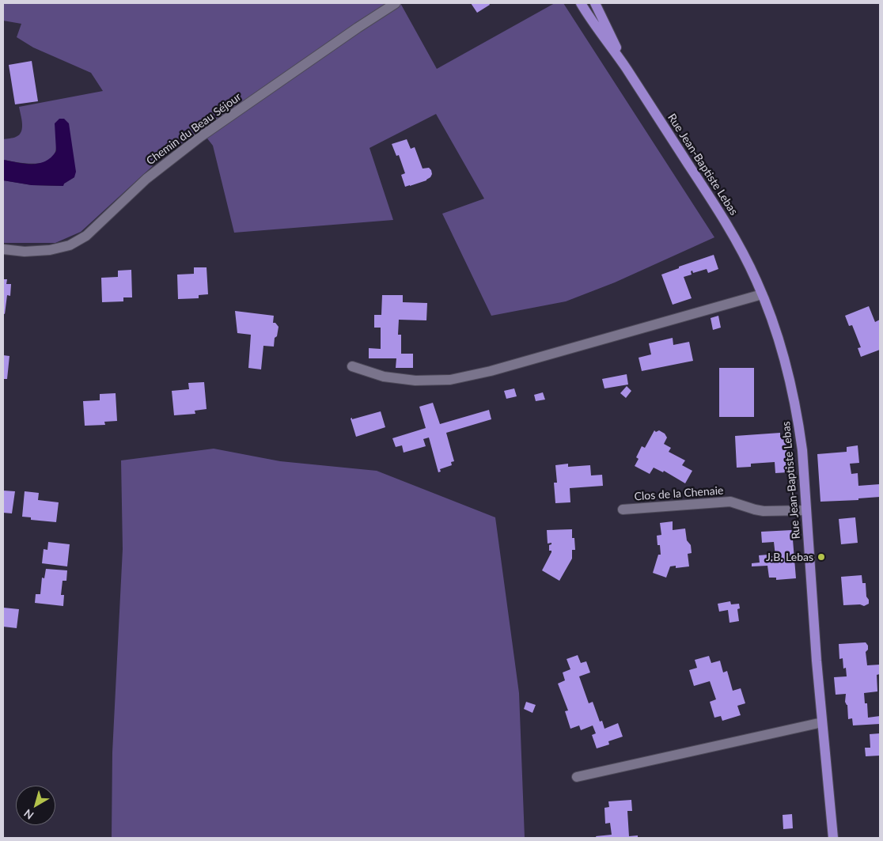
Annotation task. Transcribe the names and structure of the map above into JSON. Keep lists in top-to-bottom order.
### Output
{
  "streets": {
    "main road": ["Rue Jean-Baptiste Lebas"],
    "street": ["Chemin du Beau Séjour", "Clos de la Chenaie"]
  },
  "crossings": [
    ["Rue Jean-Baptiste Lebas", "Clos de la Chenaie"]
  ],
  "places": ["J.B. Lebas"],
  "north": "bottom left"
}
